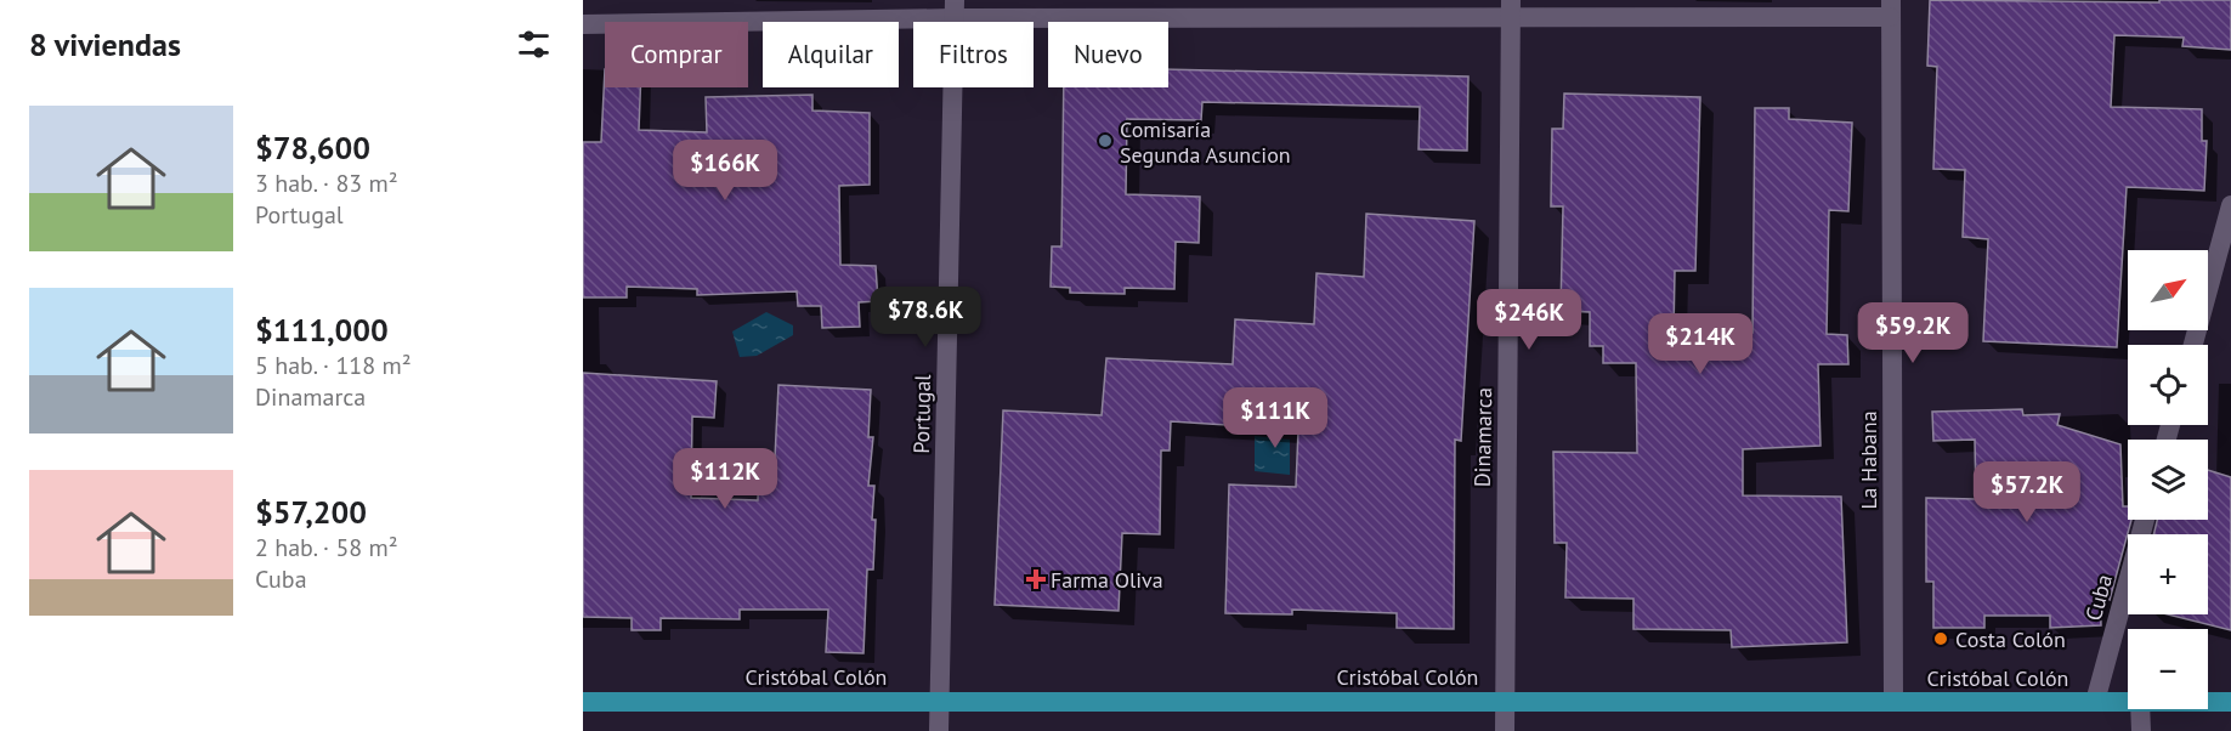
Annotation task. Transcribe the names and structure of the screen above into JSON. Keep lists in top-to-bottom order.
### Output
{
  "streets": {
    "main road": ["Cristóbal Colón"],
    "street": [
      "Portugal",
      "Dinamarca",
      "La Habana",
      "Cuba"
    ]
  },
  "crossings": [
    ["Portugal", "Cristóbal Colón"],
    ["Dinamarca", "Cristóbal Colón"],
    ["La Habana", "Cristóbal Colón"],
    ["Cuba", "Cristóbal Colón"]
  ],
  "places": {
    "other": ["Comisaría Segunda Asuncion", "Costa Colón"],
    "health": ["Farma Oliva"]
  },
  "north": "top right",
  "page": {
    "heading": "8 viviendas",
    "chip": [
      "Comprar",
      "Alquilar",
      "Filtros",
      "Nuevo"
    ],
    "list": [
      {
        "name": "$78,600",
        "note": "3 hab. · 83 m² · Portugal"
      },
      {
        "name": "$111,000",
        "note": "5 hab. · 118 m² · Dinamarca"
      },
      {
        "name": "$57,200",
        "note": "2 hab. · 58 m² · Cuba"
      }
    ],
    "price": [
      "$166K",
      "$78.6K",
      "$246K",
      "$59.2K",
      "$214K",
      "$111K",
      "$112K",
      "$57.2K"
    ],
    "map_buttons": ["+", "−"]
  }
}
